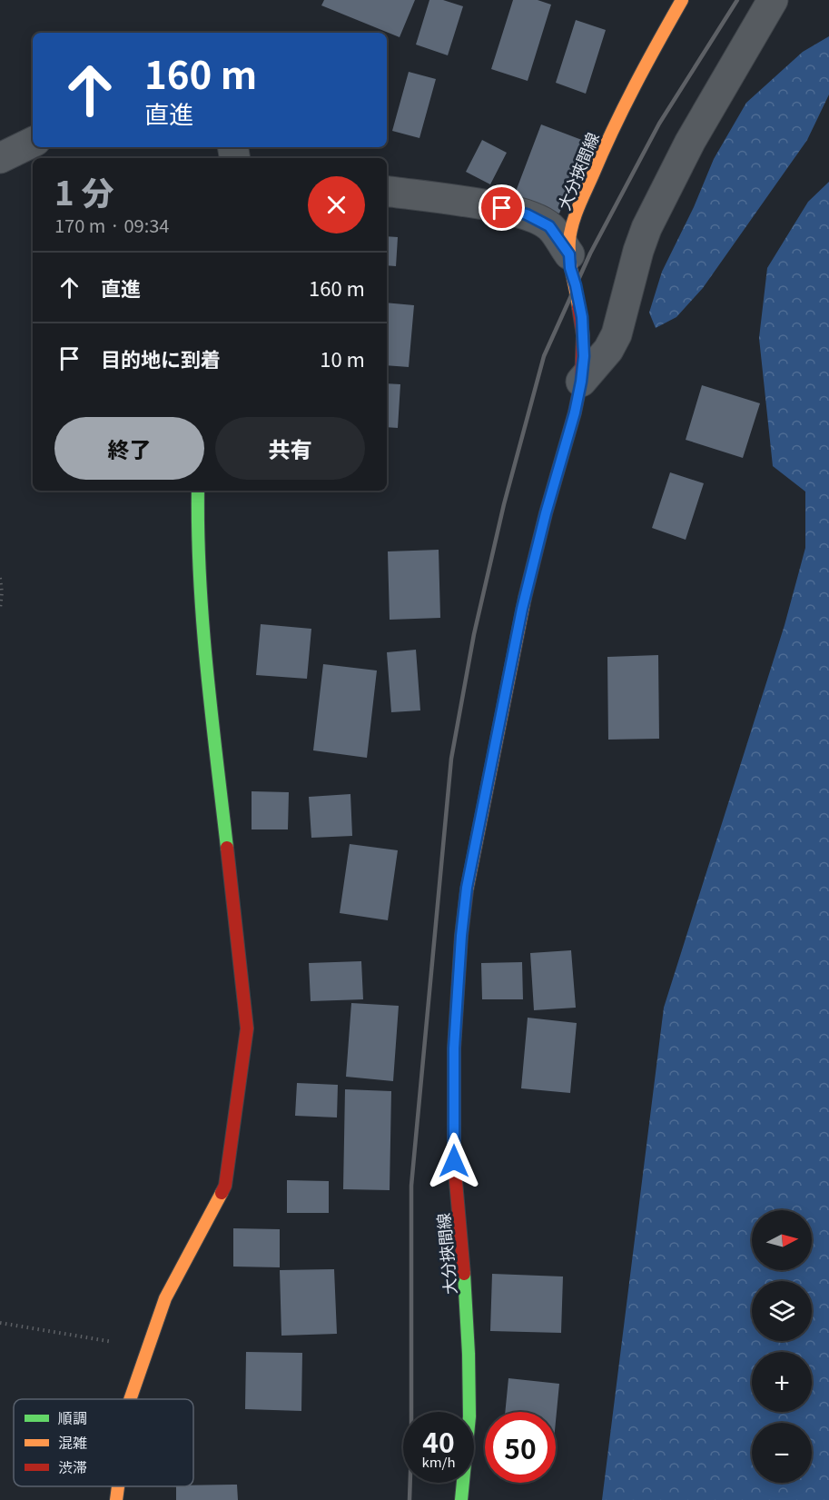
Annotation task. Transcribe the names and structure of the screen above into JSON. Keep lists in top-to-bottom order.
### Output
{
  "streets": {
    "main road": ["大分挾間線"]
  },
  "legend": ["順調", "混雑", "渋滞"],
  "north": "right",
  "page": {
    "turn": ["160 m", "直進"],
    "heading": ["1 分", "170 m · 09:34"],
    "list": [
      {
        "name": "直進",
        "value": "160 m"
      },
      {
        "name": "目的地に到着",
        "value": "10 m"
      }
    ],
    "buttons": ["終了", "共有"],
    "map_buttons": ["+", "−"],
    "speed": "40 km/h",
    "limit": "50"
  }
}
